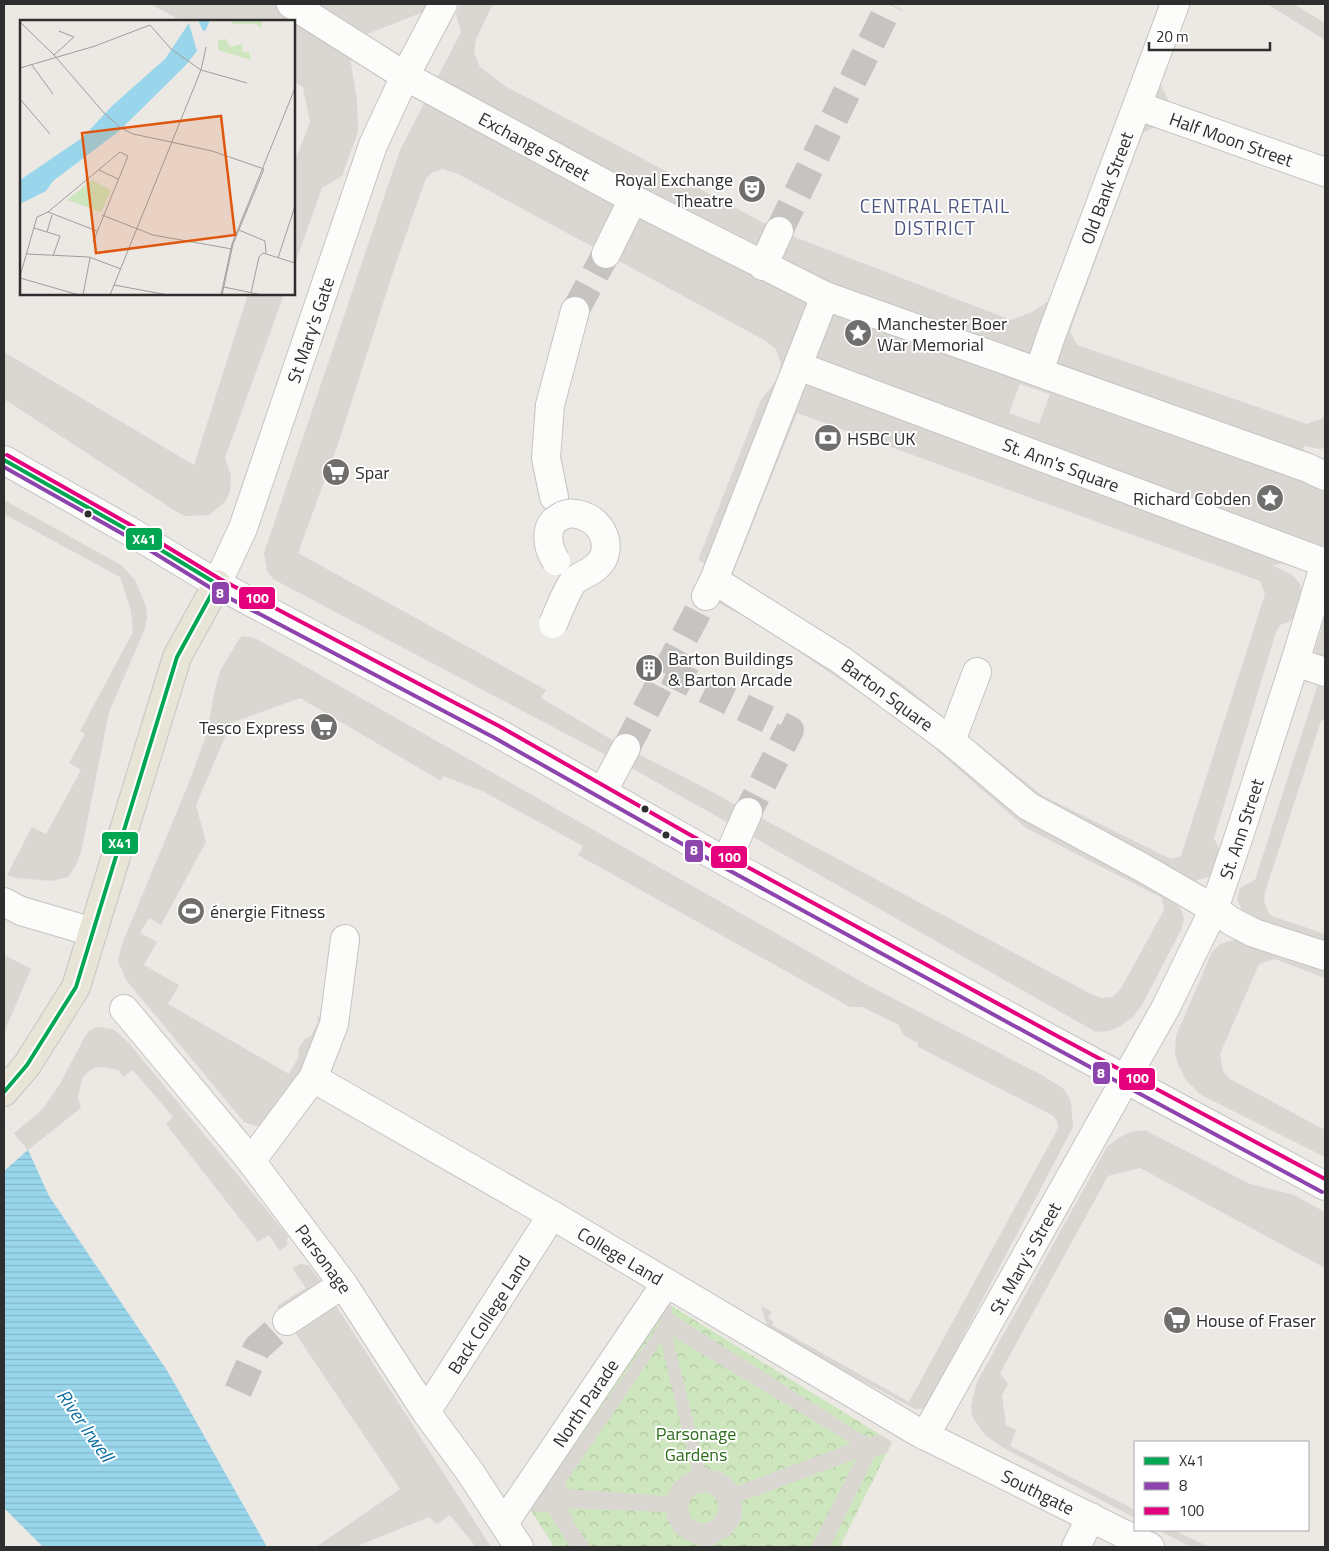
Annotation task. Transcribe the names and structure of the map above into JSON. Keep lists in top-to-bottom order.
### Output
{
  "streets": {
    "street": [
      "Half Moon Street",
      "Exchange Street",
      "Old Bank Street",
      "St Mary's Gate",
      "St. Ann's Square",
      "Barton Square",
      "St. Ann Street",
      "College Land",
      "St. Mary's Street",
      "Parsonage",
      "Back College Land",
      "North Parade",
      "Southgate"
    ]
  },
  "crossings": [
    ["Half Moon Street", "Old Bank Street"],
    ["Exchange Street", "St Mary's Gate"],
    ["Exchange Street", "Barton Square"],
    ["St. Ann's Square", "Barton Square"],
    ["St. Ann's Square", "St. Ann Street"],
    ["Barton Square", "St. Ann Street"],
    ["St. Ann Street", "St. Mary's Street"],
    ["College Land", "St. Mary's Street"],
    ["College Land", "Back College Land"],
    ["College Land", "North Parade"],
    ["College Land", "Southgate"],
    ["St. Mary's Street", "Southgate"],
    ["Parsonage", "Back College Land"],
    ["Parsonage", "North Parade"]
  ],
  "districts": ["CENTRAL RETAIL DISTRICT"],
  "water": ["River Irwell"],
  "parks": ["Parsonage Gardens"],
  "places": {
    "theatre": ["Royal Exchange Theatre"],
    "place": ["Manchester Boer War Memorial", "Richard Cobden"],
    "bank": ["HSBC UK"],
    "supermarket": ["Spar", "Tesco Express", "House of Fraser"],
    "building": ["Barton Buildings & Barton Arcade"],
    "sports": ["énergie Fitness"]
  },
  "lines": ["transit line 100", "transit line X41", "transit line 8"],
  "legend": ["X41", "8", "100"],
  "scale_bar": "20 m"
}
